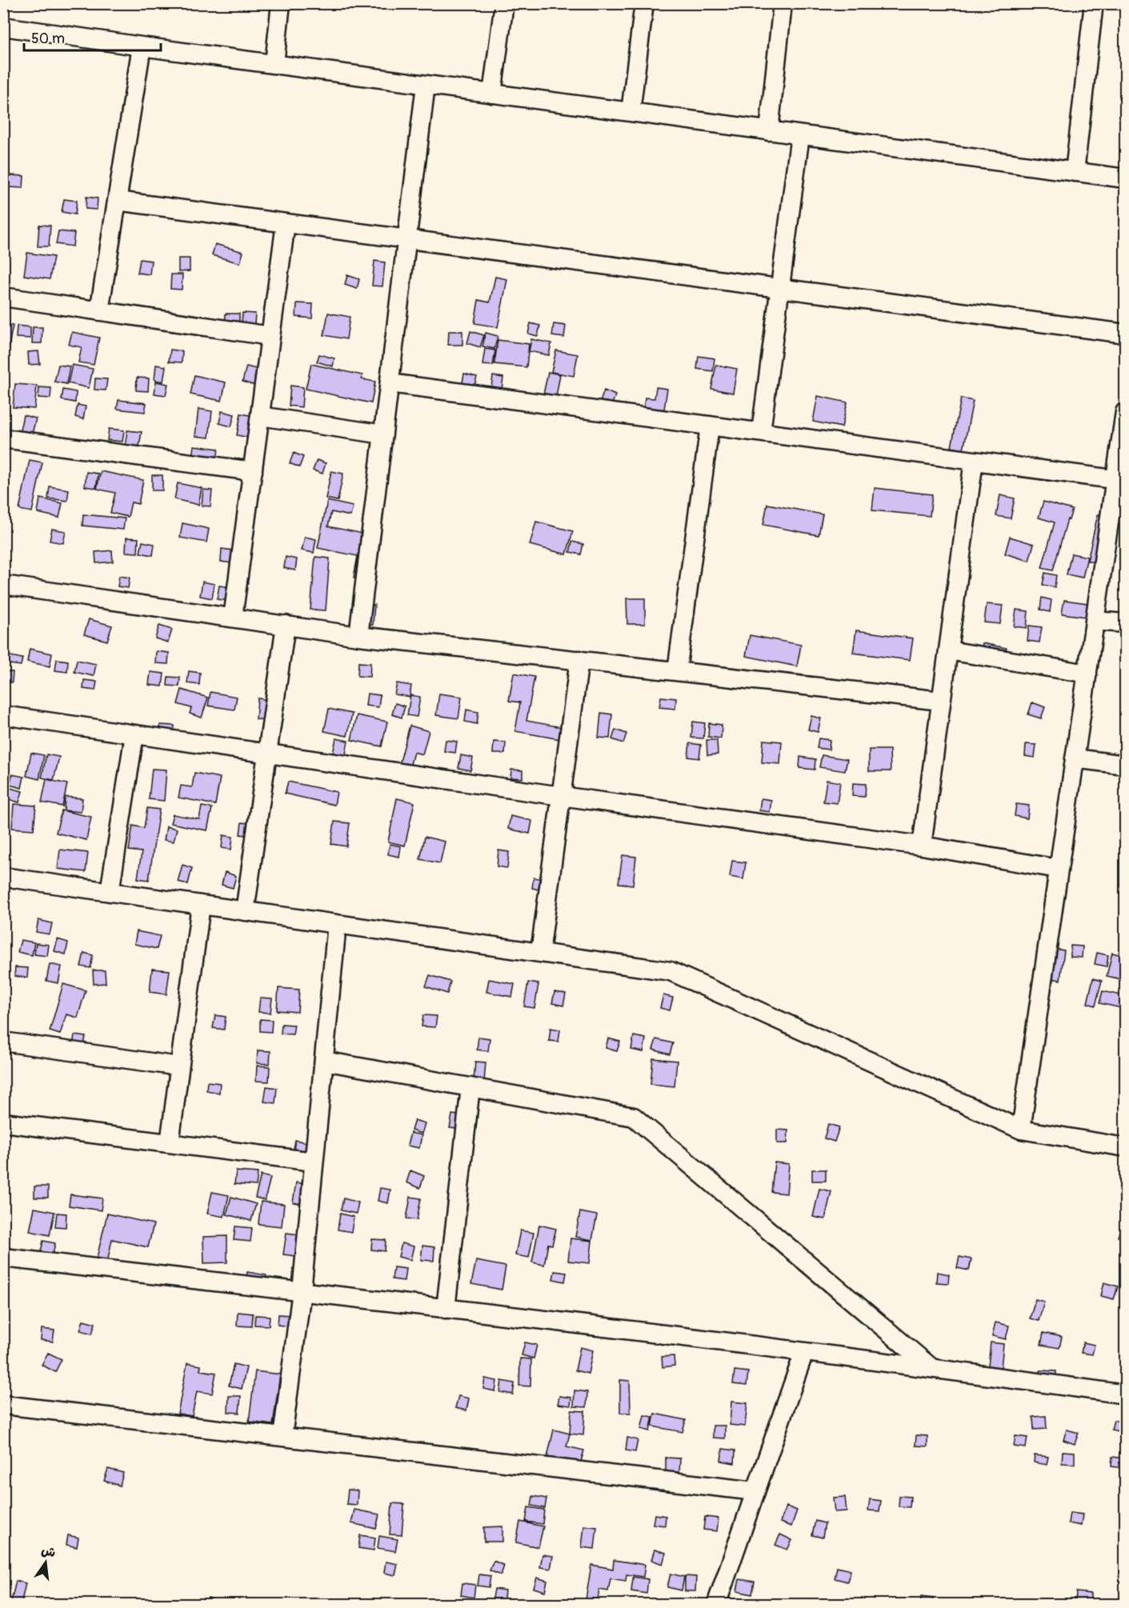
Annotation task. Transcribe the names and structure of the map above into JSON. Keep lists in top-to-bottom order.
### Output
{
  "scale_bar": "50 m",
  "north": "top"
}
